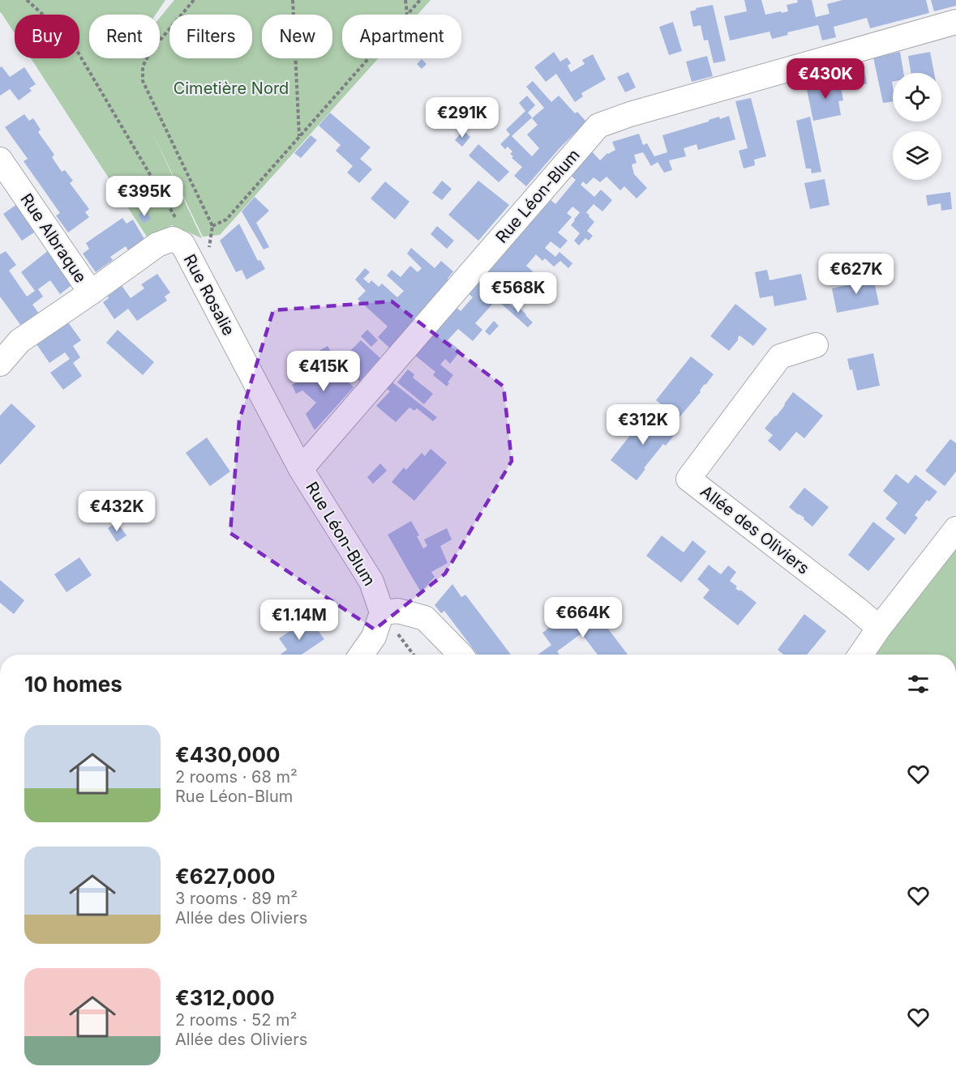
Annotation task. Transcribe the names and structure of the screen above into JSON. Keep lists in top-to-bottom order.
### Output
{
  "streets": {
    "street": [
      "Rue Léon-Blum",
      "Rue Albraque",
      "Rue Rosalie",
      "Allée des Oliviers"
    ]
  },
  "crossings": [
    ["Rue Léon-Blum", "Rue Rosalie"],
    ["Rue Albraque", "Rue Rosalie"]
  ],
  "parks": ["Cimetière Nord"],
  "page": {
    "chip": [
      "Buy",
      "Rent",
      "Filters",
      "New",
      "Apartment"
    ],
    "price": [
      "€430K",
      "€291K",
      "€395K",
      "€627K",
      "€568K",
      "€415K",
      "€312K",
      "€432K",
      "€664K",
      "€1.14M"
    ],
    "heading": "10 homes",
    "list": [
      {
        "name": "€430,000",
        "note": "2 rooms · 68 m² · Rue Léon-Blum"
      },
      {
        "name": "€627,000",
        "note": "3 rooms · 89 m² · Allée des Oliviers"
      },
      {
        "name": "€312,000",
        "note": "2 rooms · 52 m² · Allée des Oliviers"
      }
    ]
  }
}
